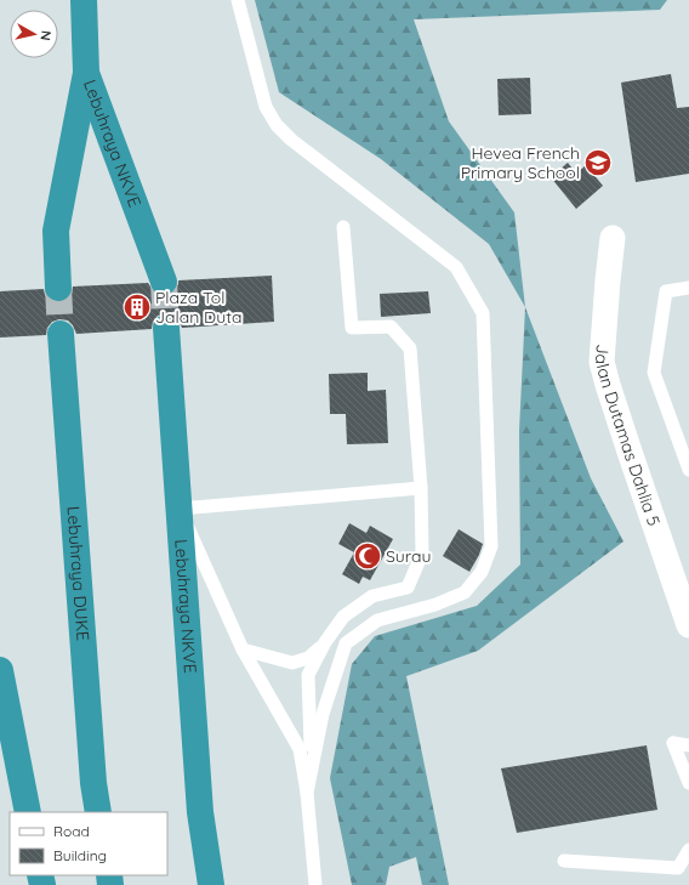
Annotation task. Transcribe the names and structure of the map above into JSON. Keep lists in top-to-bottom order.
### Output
{
  "streets": {
    "highway": ["Lebuhraya NKVE", "Lebuhraya DUKE"],
    "street": ["Jalan Dutamas Dahlia 5"]
  },
  "places": {
    "school or university": ["Hevea French Primary School"],
    "building": ["Plaza Tol Jalan Duta"],
    "mosque": ["Surau"]
  },
  "legend": ["Road", "Building"],
  "north": "right"
}
